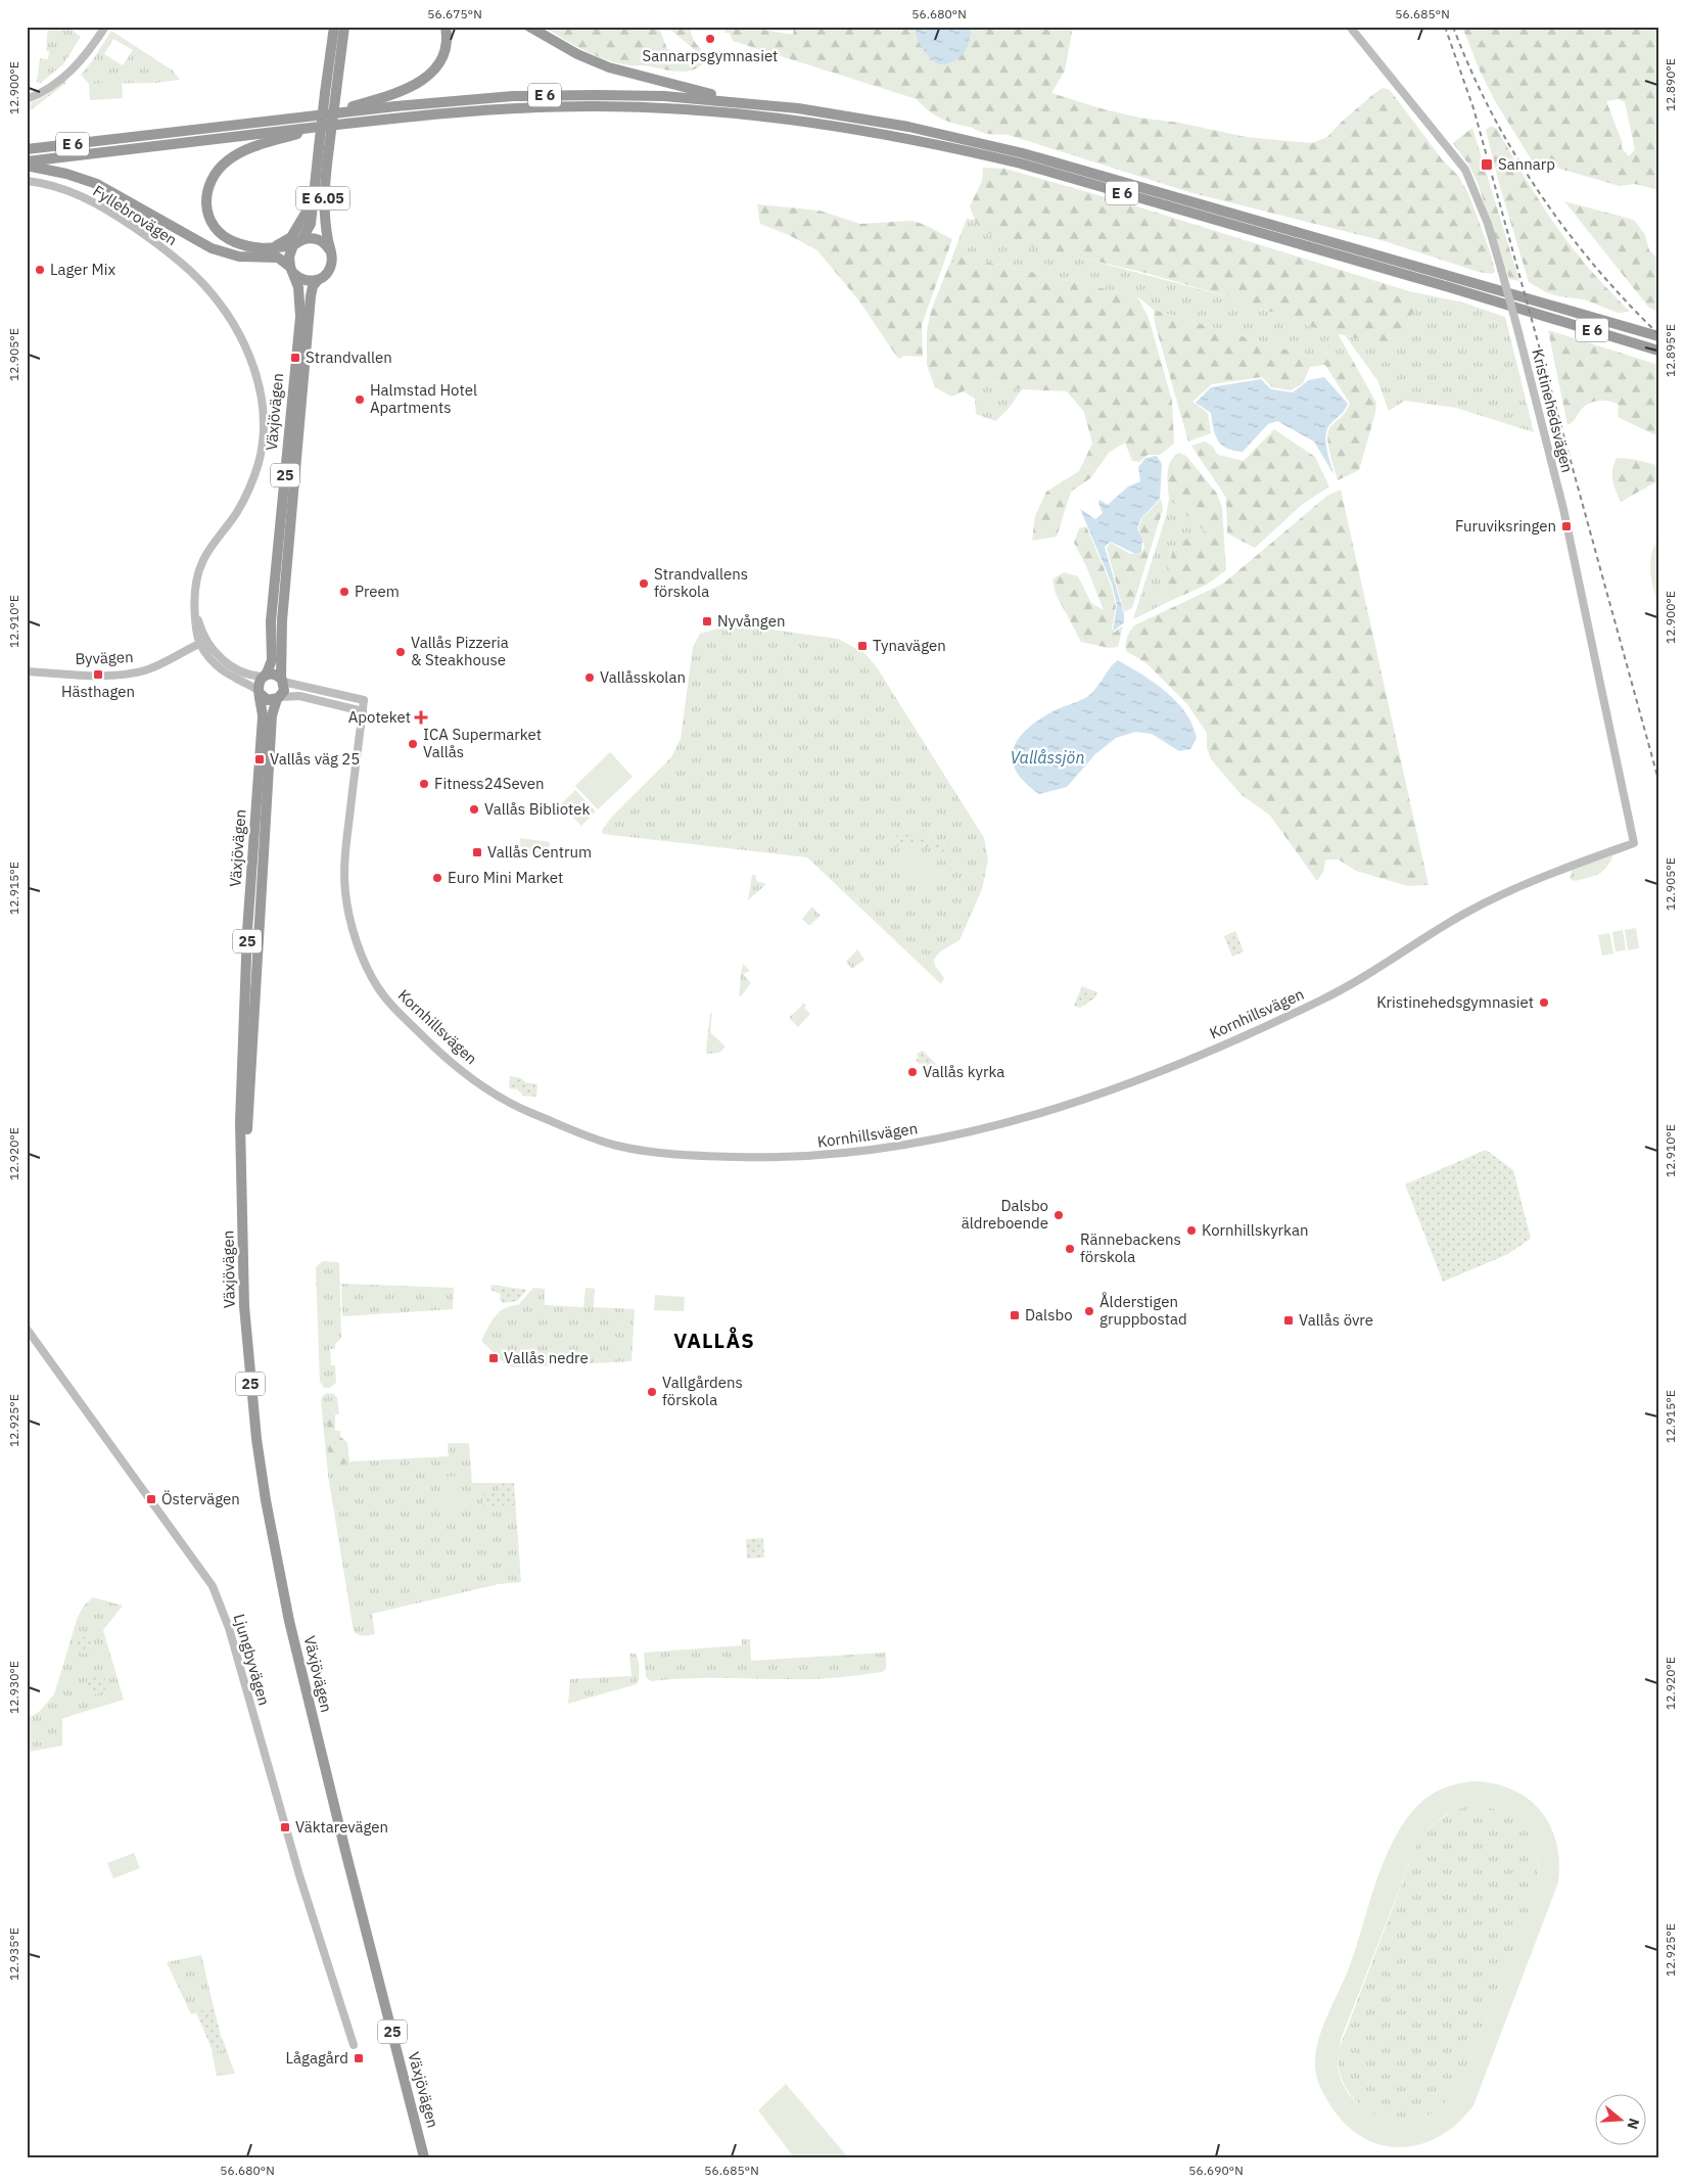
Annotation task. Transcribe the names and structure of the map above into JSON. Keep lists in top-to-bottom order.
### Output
{
  "streets": {
    "highway": [
      "E 6",
      "E 6.05",
      "Växjövägen",
      "25"
    ],
    "street": [
      "Fyllebrovägen",
      "Kristinehedsvägen",
      "Byvägen",
      "Kornhillsvägen",
      "Ljungbyvägen"
    ]
  },
  "crossings": [
    ["Fyllebrovägen", "Växjövägen"],
    ["Fyllebrovägen", "Byvägen"],
    ["Fyllebrovägen", "Kornhillsvägen"],
    ["Kristinehedsvägen", "Kornhillsvägen"],
    ["Växjövägen", "Kornhillsvägen"]
  ],
  "districts": ["VALLÅS"],
  "water": ["Vallåssjön"],
  "places": {
    "other": [
      "Sannarpsgymnasiet",
      "Lager Mix",
      "Halmstad Hotel Apartments",
      "Strandvallens förskola",
      "Preem",
      "Vallås Pizzeria & Steakhouse",
      "Vallåsskolan",
      "ICA Supermarket Vallås",
      "Fitness24Seven",
      "Vallås Bibliotek",
      "Euro Mini Market",
      "Kristinehedsgymnasiet",
      "Vallås kyrka",
      "Dalsbo äldreboende",
      "Kornhillskyrkan",
      "Rännebackens förskola",
      "Ålderstigen gruppbostad",
      "Vallgårdens förskola"
    ],
    "transit": [
      "Sannarp",
      "Strandvallen",
      "Furuviksringen",
      "Nyvången",
      "Tynavägen",
      "Hästhagen",
      "Vallås väg 25",
      "Vallås Centrum",
      "Dalsbo",
      "Vallås övre",
      "Vallås nedre",
      "Östervägen",
      "Väktarevägen",
      "Lågagård"
    ],
    "health": ["Apoteket"]
  },
  "north": "right",
  "coordinates": [
    "56.675°N",
    "56.680°N",
    "56.685°N",
    "12.890°E",
    "12.900°E",
    "12.895°E",
    "12.905°E",
    "12.910°E",
    "12.915°E",
    "12.920°E",
    "12.925°E",
    "12.930°E",
    "12.935°E",
    "56.690°N"
  ]
}
